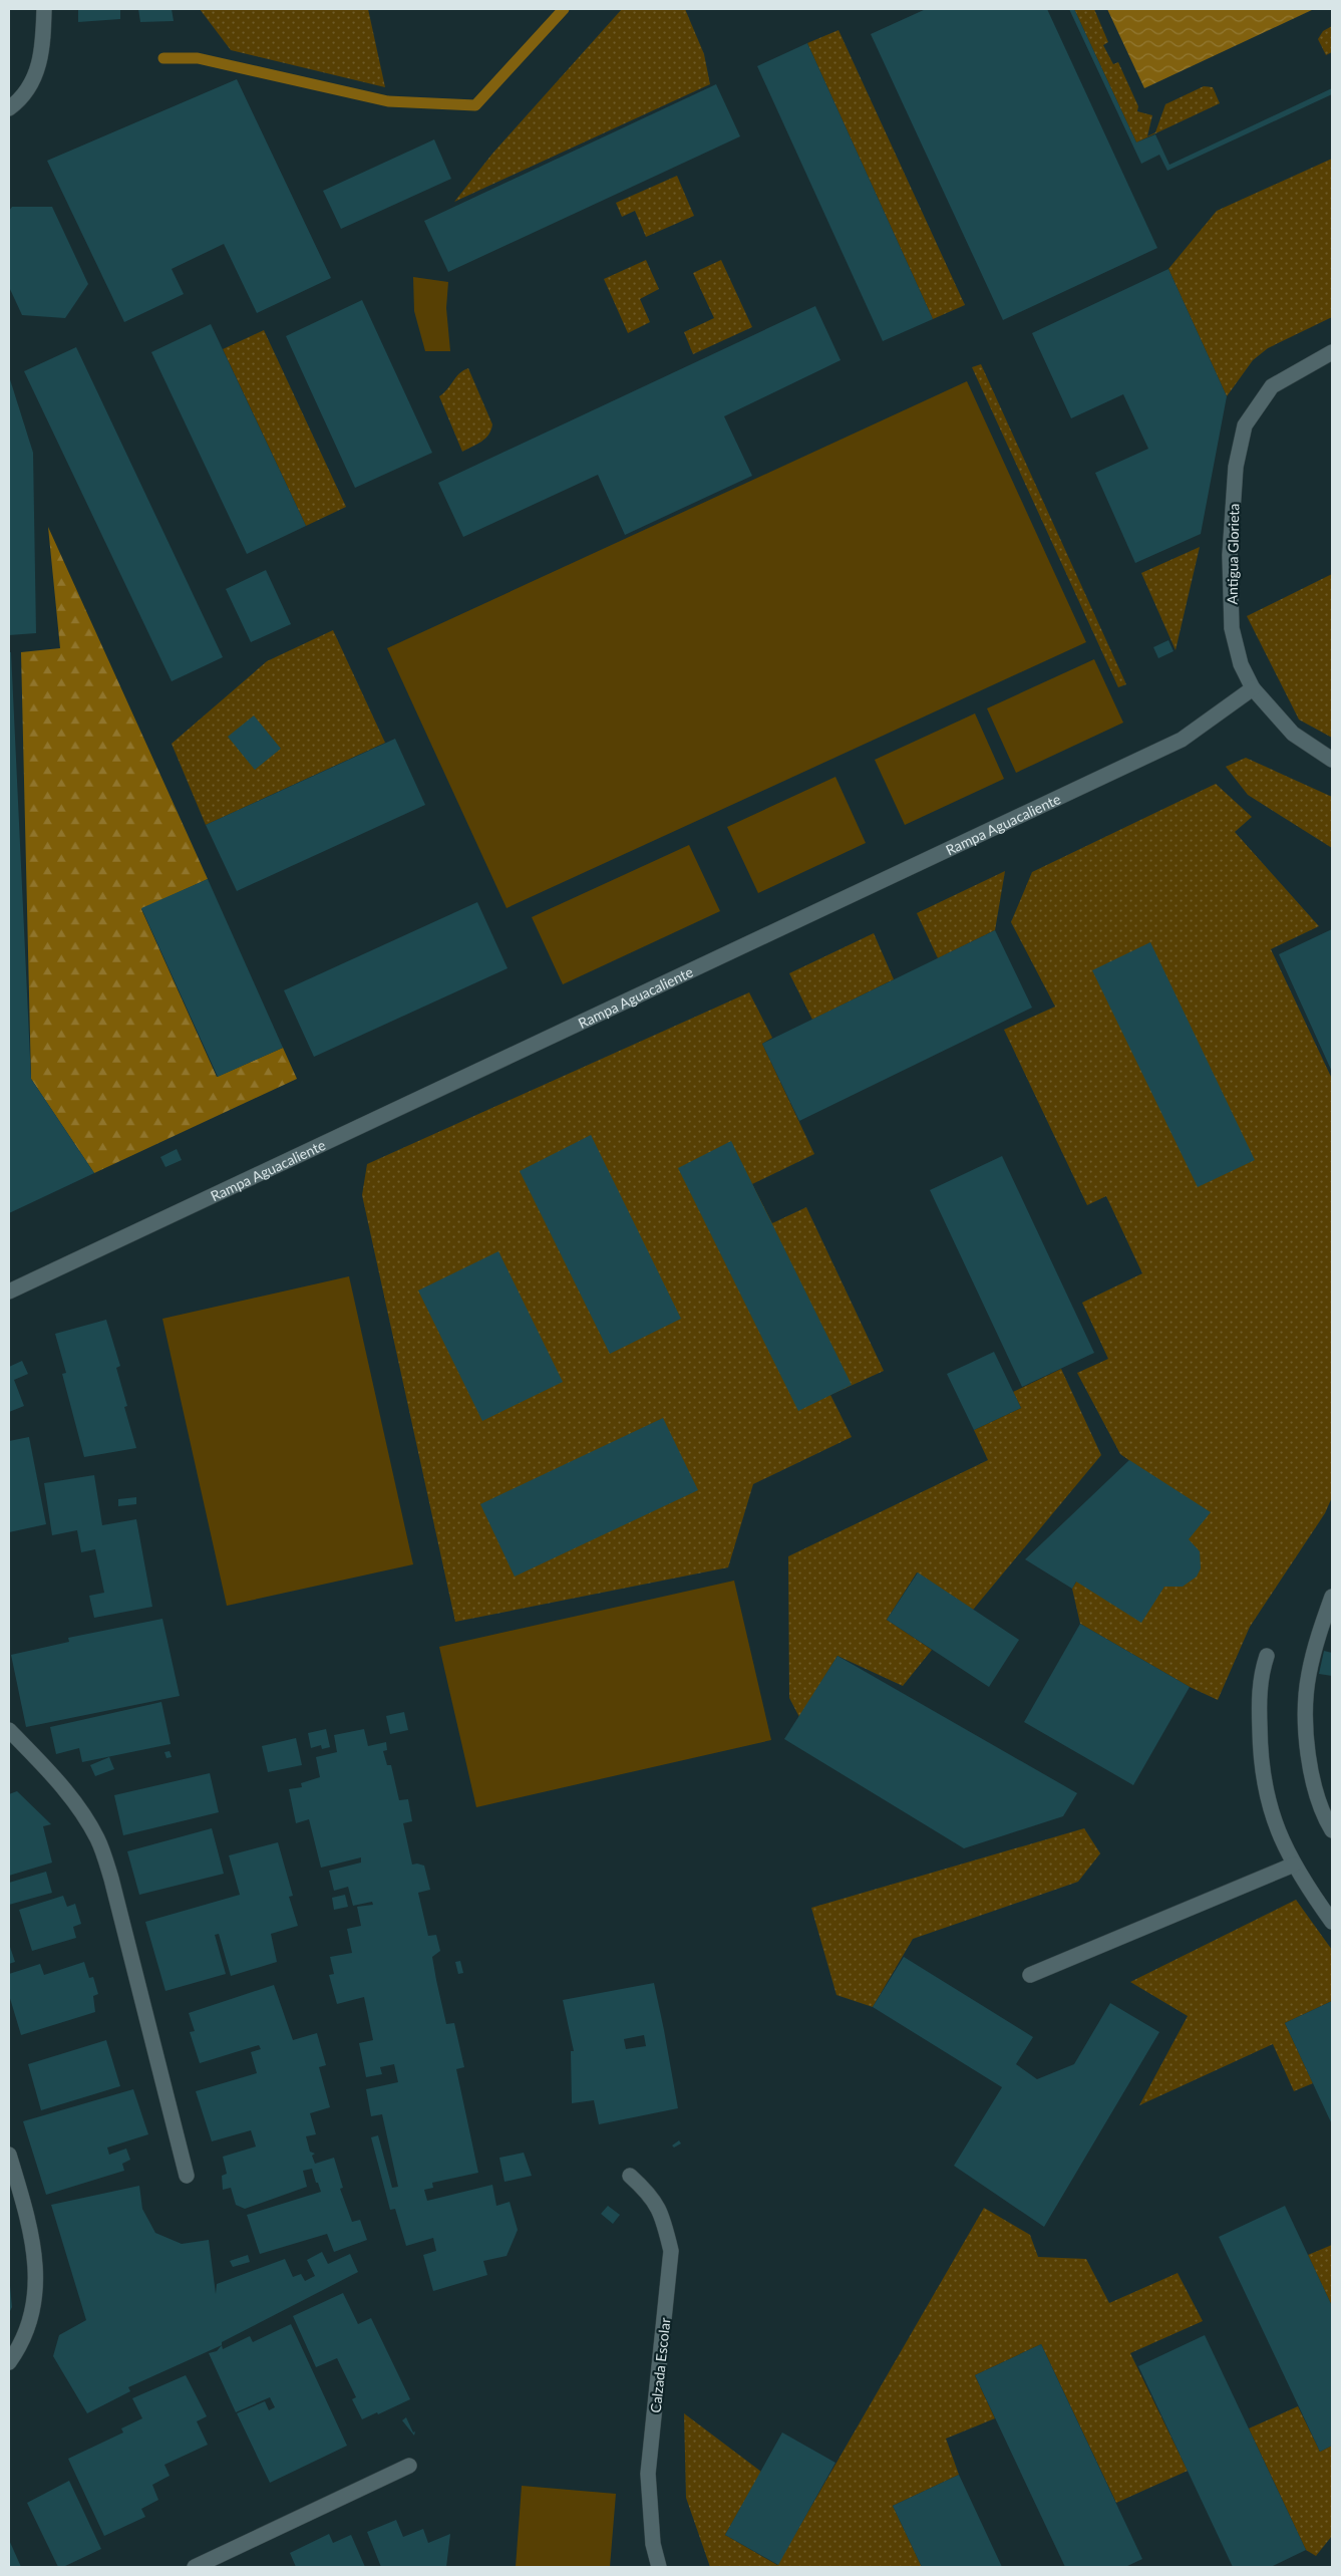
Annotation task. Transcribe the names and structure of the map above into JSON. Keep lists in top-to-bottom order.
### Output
{
  "streets": {
    "street": ["Antigua Glorieta", "Rampa Aguacaliente", "Calzada Escolar"]
  },
  "crossings": [
    ["Antigua Glorieta", "Rampa Aguacaliente"]
  ]
}
